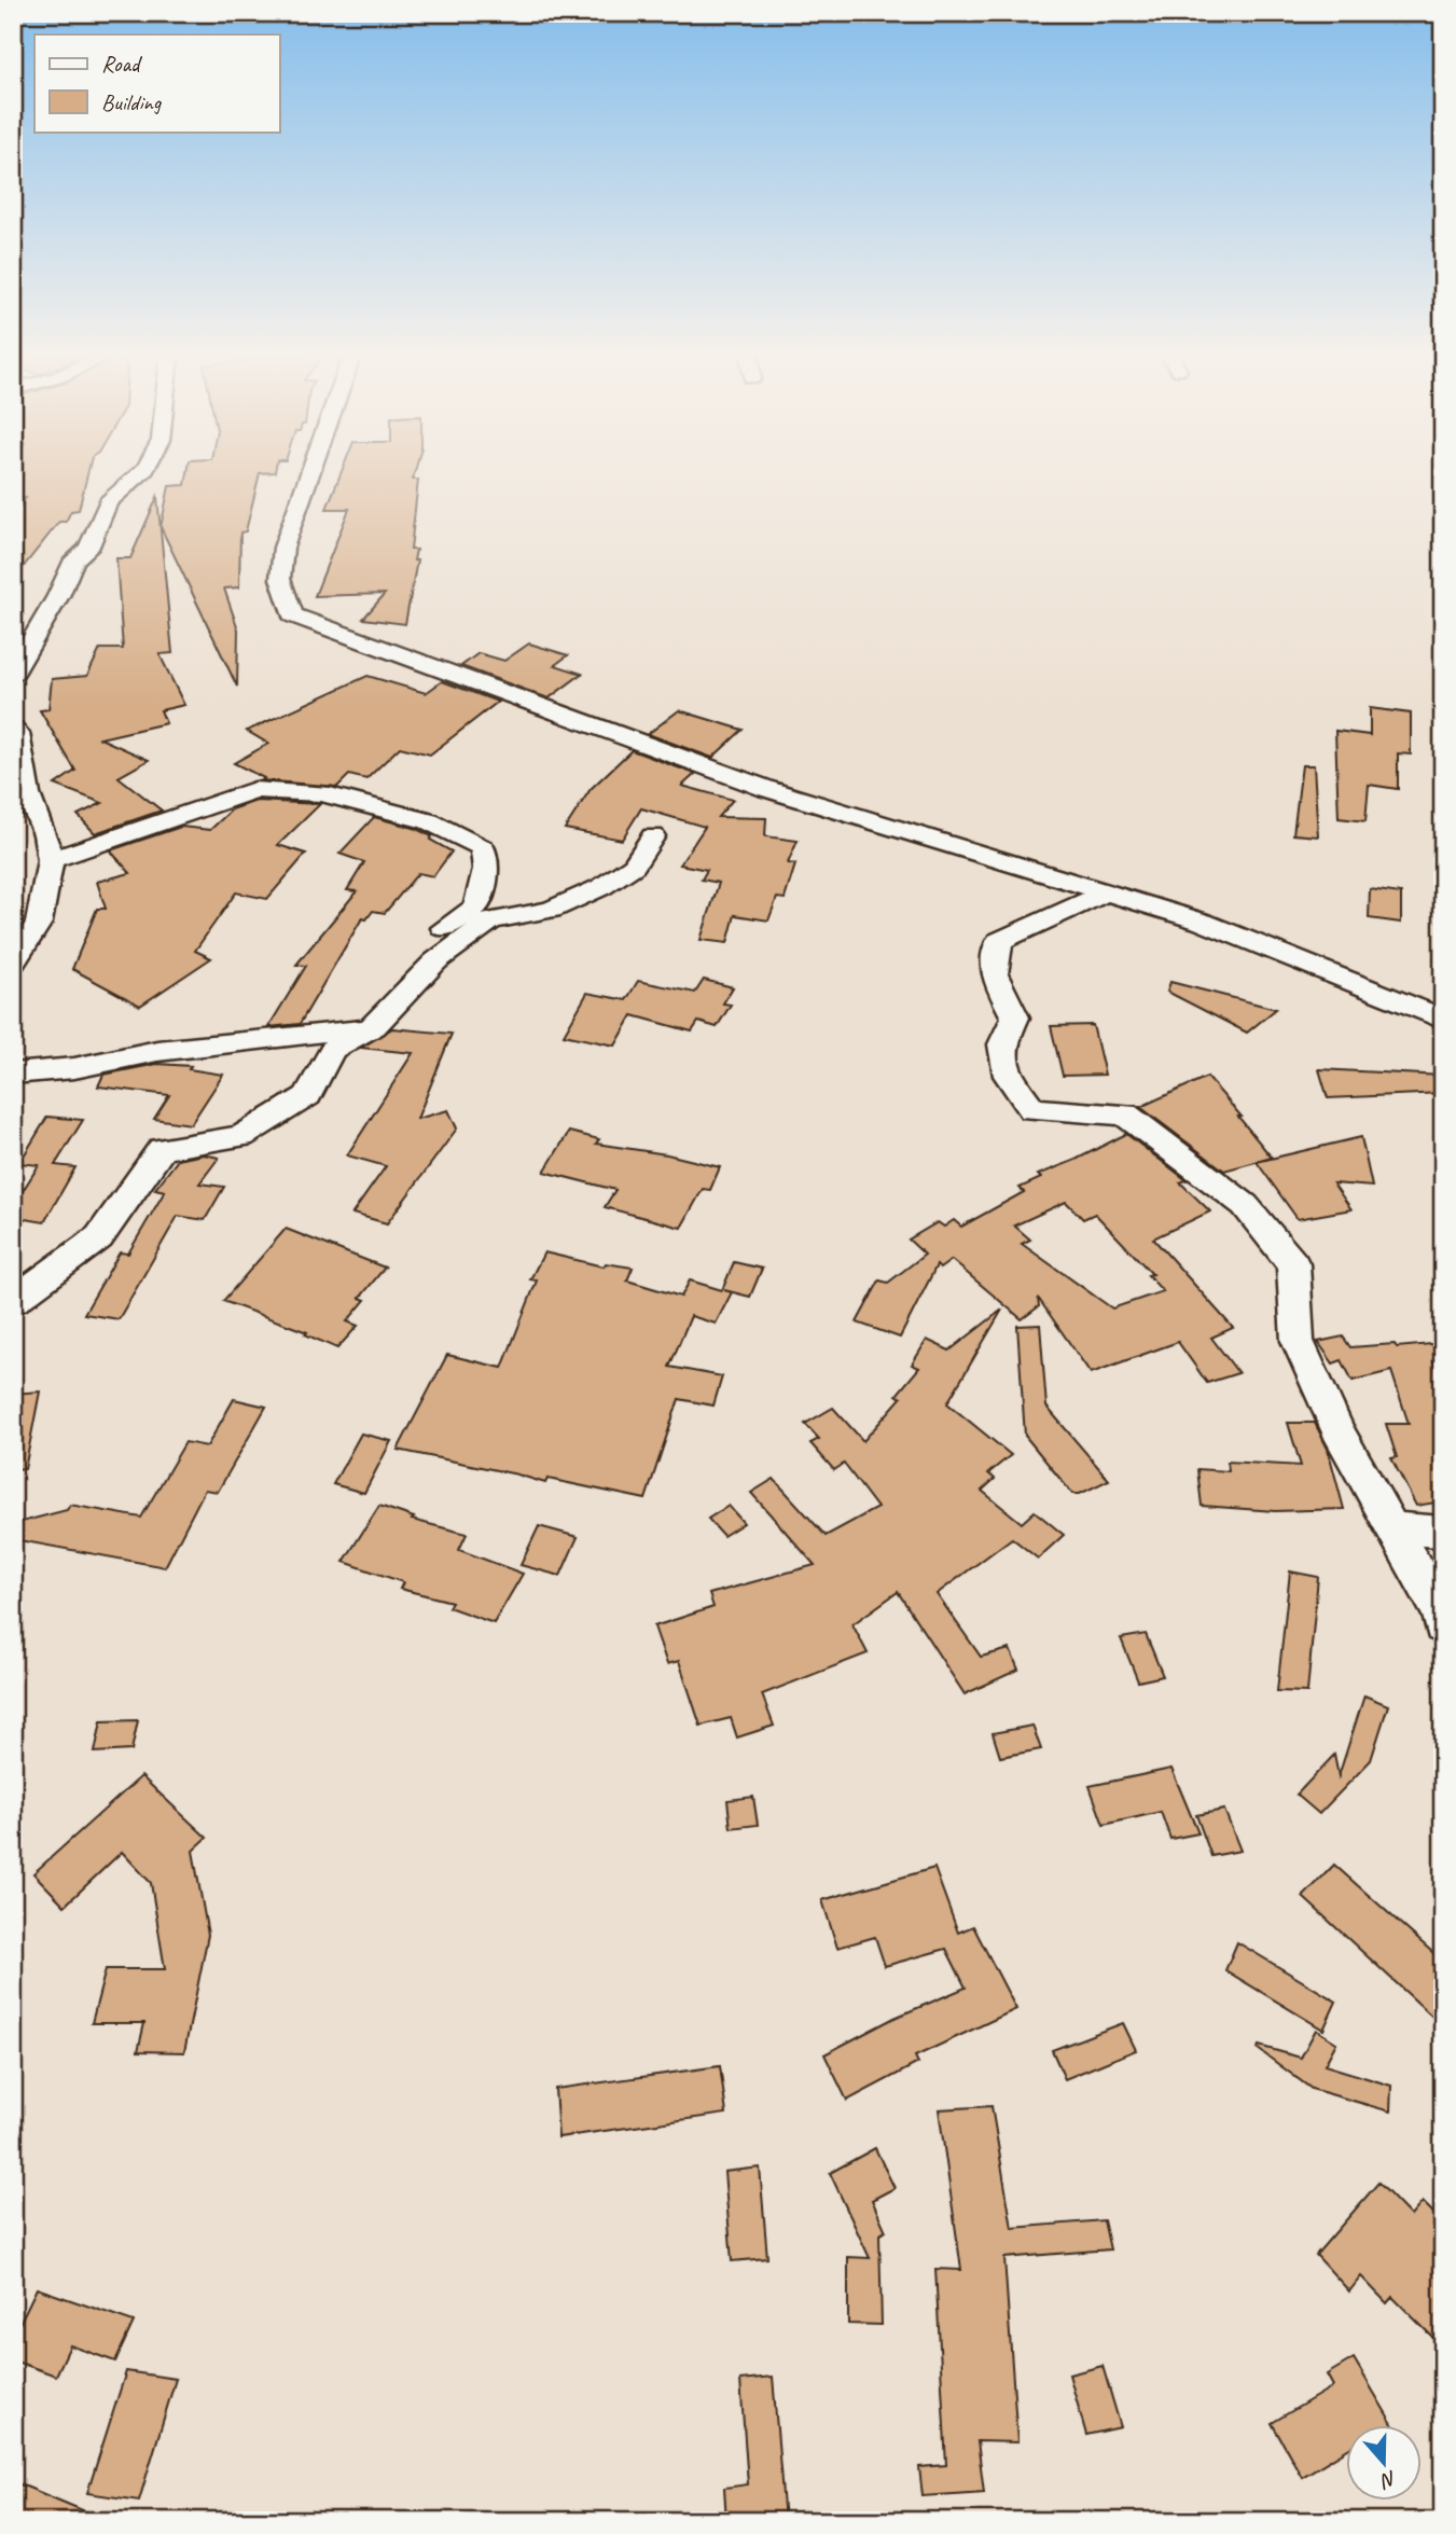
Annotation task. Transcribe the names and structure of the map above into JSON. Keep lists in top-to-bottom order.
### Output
{
  "legend": ["Road", "Building"],
  "north": "bottom"
}
